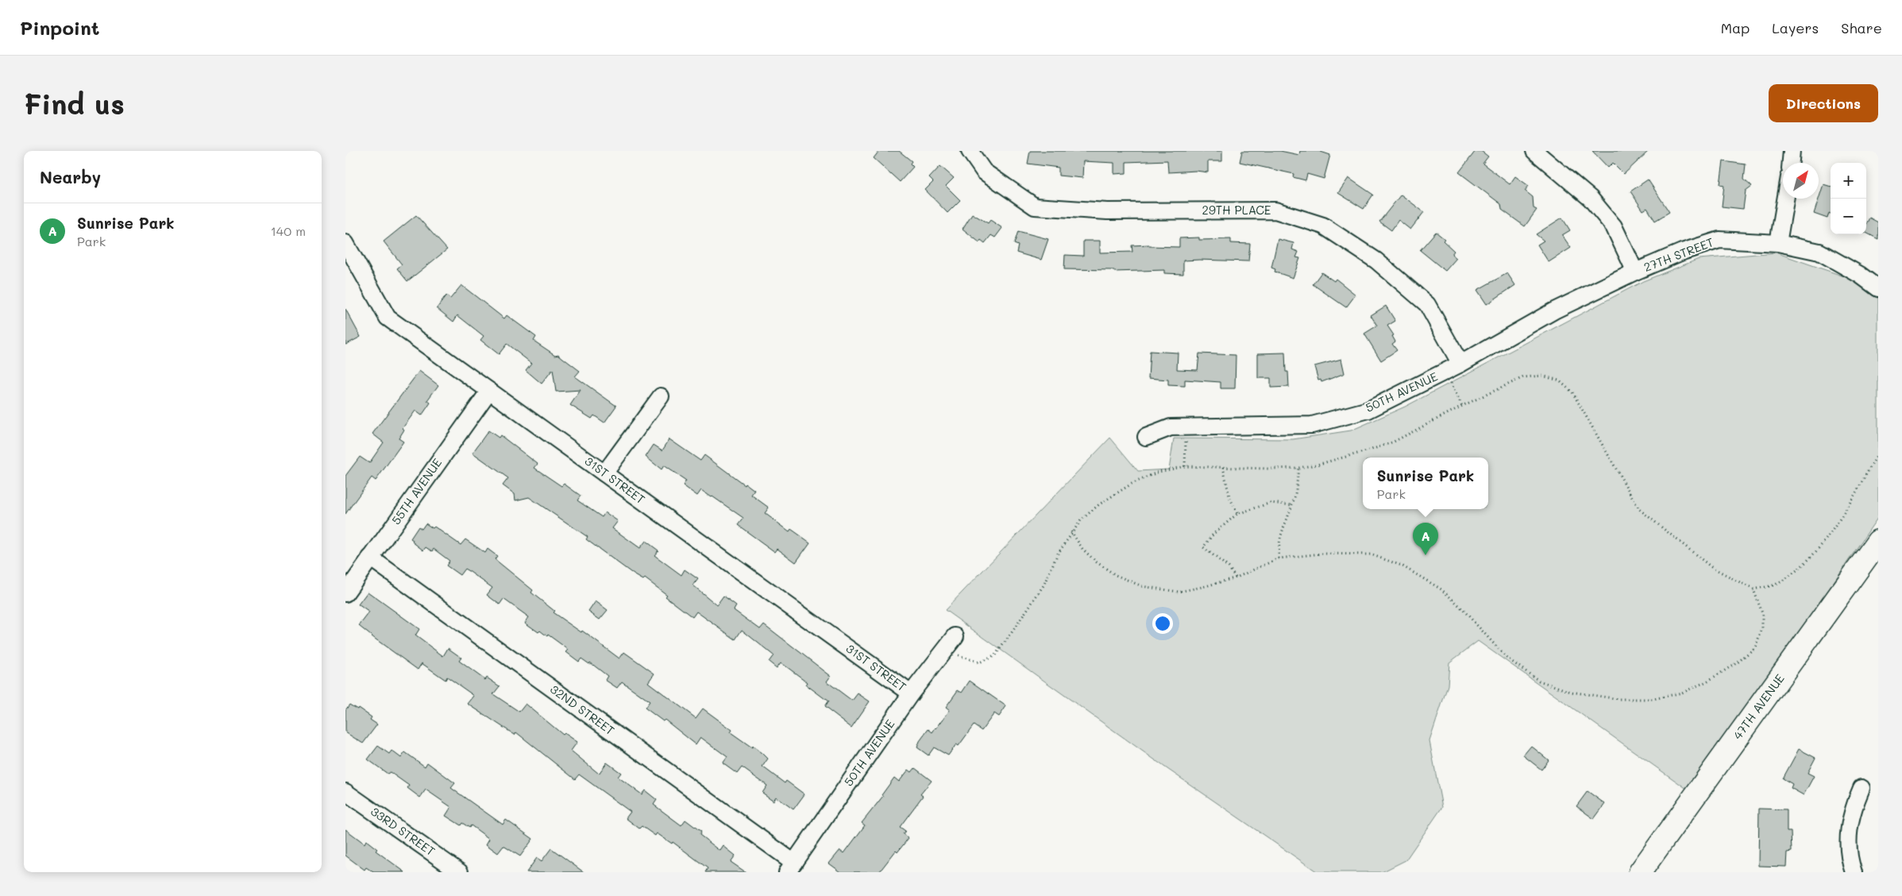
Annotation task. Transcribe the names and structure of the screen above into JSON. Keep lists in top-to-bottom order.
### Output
{
  "streets": {
    "street": [
      "29TH PLACE",
      "27TH STREET",
      "50TH AVENUE",
      "31ST STREET",
      "55TH AVENUE",
      "47TH AVENUE",
      "32ND STREET",
      "33RD STREET"
    ]
  },
  "crossings": [
    ["29TH PLACE", "50TH AVENUE"],
    ["27TH STREET", "50TH AVENUE"],
    ["50TH AVENUE", "31ST STREET"],
    ["50TH AVENUE", "32ND STREET"],
    ["31ST STREET", "55TH AVENUE"],
    ["55TH AVENUE", "32ND STREET"]
  ],
  "north": "top right",
  "page": {
    "header": "Pinpoint",
    "nav": ["Map", "Layers", "Share"],
    "buttons": "Directions",
    "title": "Find us",
    "heading": "Nearby",
    "map_buttons": ["+", "−"],
    "list": [
      {
        "mark": "A",
        "name": "Sunrise Park",
        "note": "Park",
        "value": "140 m"
      }
    ],
    "popup": ["Sunrise Park", "Park"],
    "pins": "A"
  }
}
